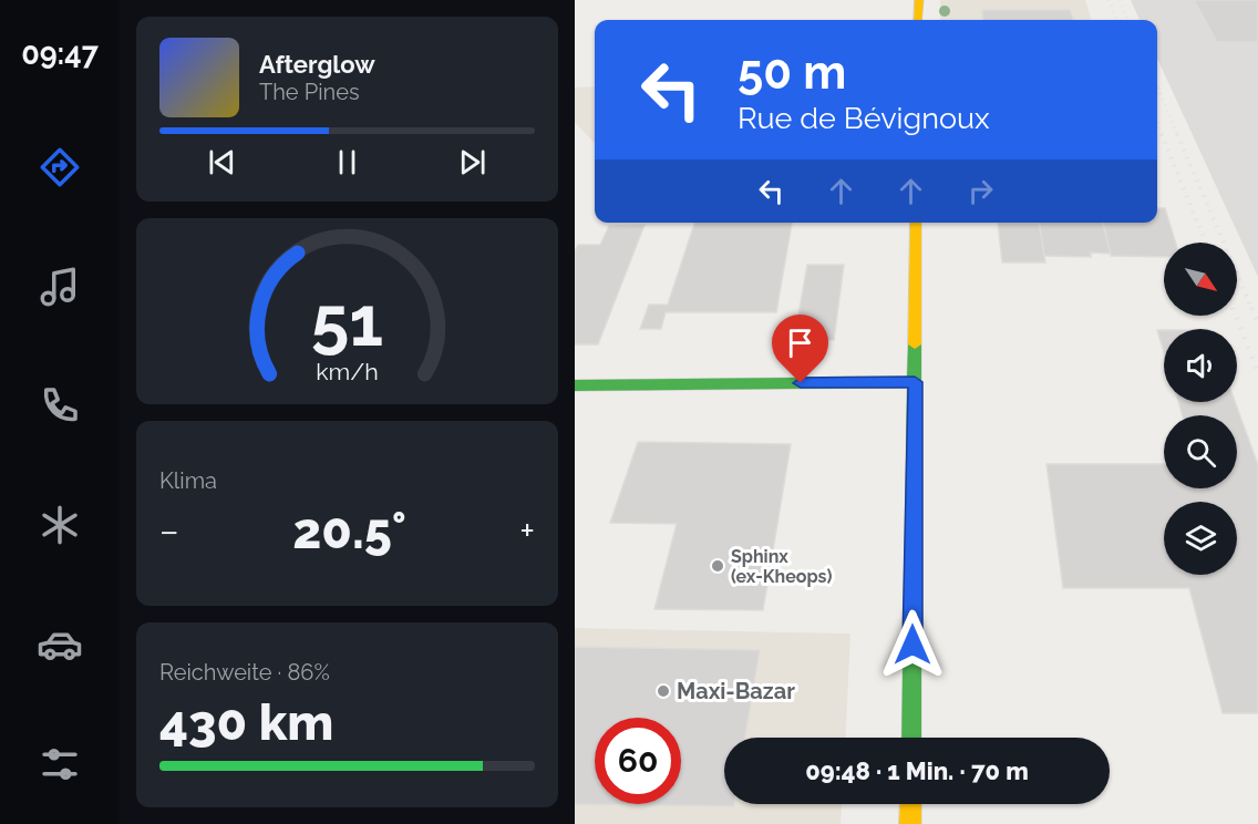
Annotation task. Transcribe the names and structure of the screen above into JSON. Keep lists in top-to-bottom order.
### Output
{
  "places": ["Sphinx (ex-Kheops)", "Maxi-Bazar"],
  "north": "bottom right",
  "page": {
    "tabs": "09:47",
    "turn": ["50 m", "Rue de Bévignoux"],
    "song": ["Afterglow", "The Pines"],
    "tile": [
      "Klima",
      ["Reichweite · 86%", "430 km"]
    ],
    "heat": ["−", "20.5°", "+"],
    "limit": "60",
    "trip": "09:48 · 1 Min. · 70 m",
    "gauge": ["51", "km/h"]
  }
}
